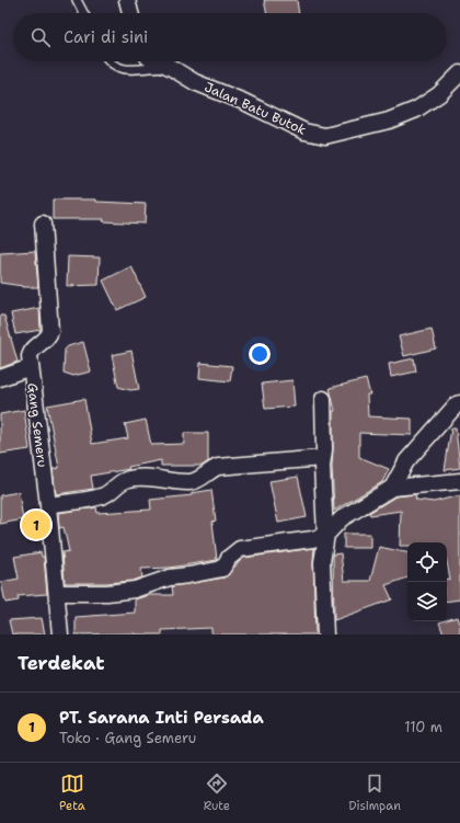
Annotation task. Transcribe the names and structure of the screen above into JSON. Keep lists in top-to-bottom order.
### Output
{
  "streets": {
    "street": ["Jalan Batu Butok", "Gang Semeru"]
  },
  "page": {
    "search": "Cari di sini",
    "pins": "1",
    "heading": "Terdekat",
    "list": [
      {
        "mark": "1",
        "name": "PT. Sarana Inti Persada",
        "note": "Toko · Gang Semeru",
        "value": "110 m"
      }
    ],
    "nav": ["Peta", "Rute", "Disimpan"]
  }
}
